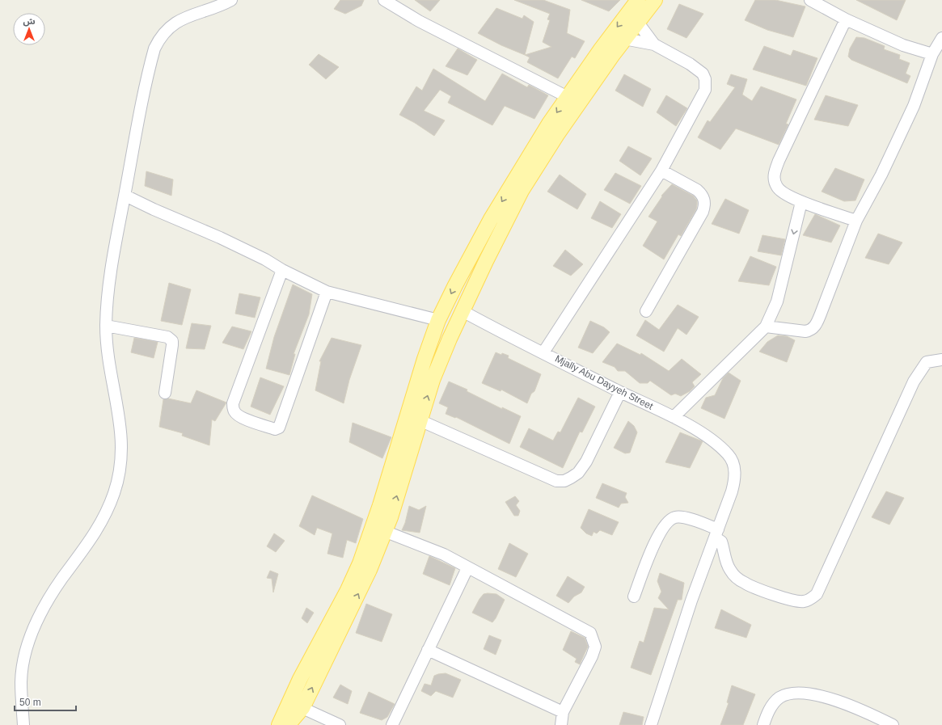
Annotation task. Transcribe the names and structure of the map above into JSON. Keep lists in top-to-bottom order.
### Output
{
  "streets": {
    "street": ["Mjally Abu Dayyeh Street"]
  },
  "scale_bar": "50 m",
  "north": "top"
}
